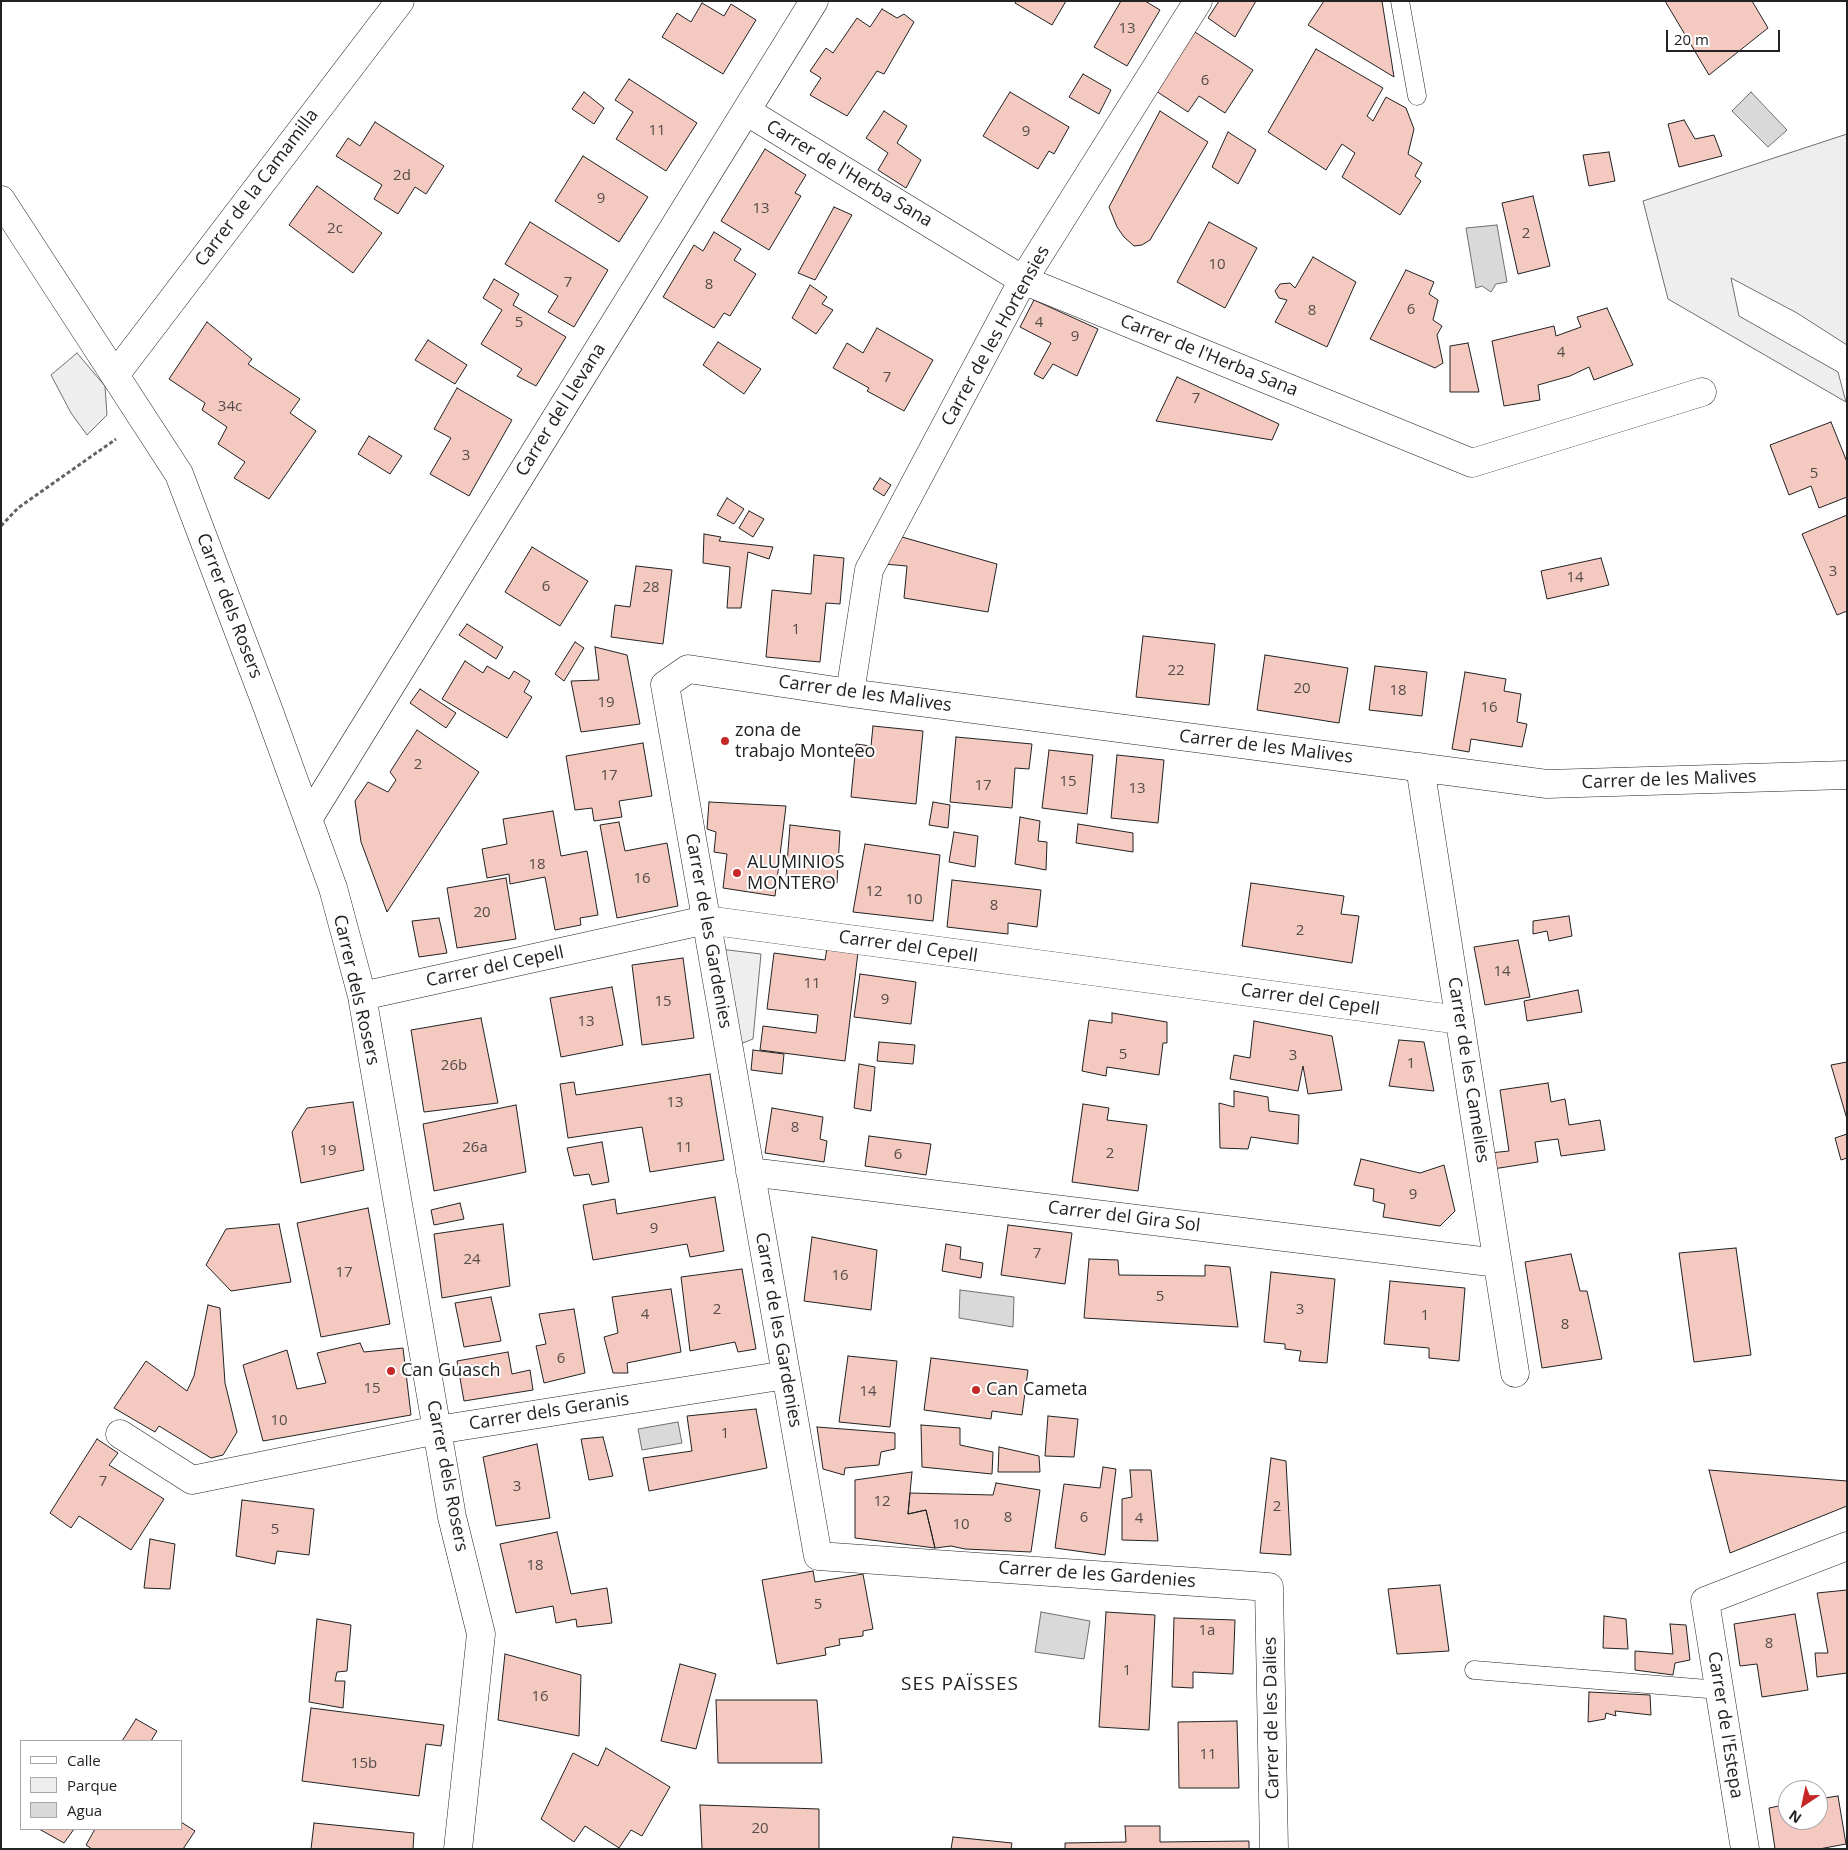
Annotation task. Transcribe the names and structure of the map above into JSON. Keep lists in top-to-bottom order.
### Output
{
  "streets": {
    "street": [
      "Carrer de l'Herba Sana",
      "Carrer de la Camamilla",
      "Carrer de les Hortensies",
      "Carrer del Llevana",
      "Carrer dels Rosers",
      "Carrer de les Malives",
      "Carrer de les Gardenies",
      "Carrer del Cepell",
      "Carrer de les Camelies",
      "Carrer del Gira Sol",
      "Carrer dels Geranis",
      "Carrer de les Dalies",
      "Carrer de l'Estepa"
    ]
  },
  "crossings": [
    ["Carrer de l'Herba Sana", "Carrer de les Hortensies"],
    ["Carrer de l'Herba Sana", "Carrer del Llevana"],
    ["Carrer de la Camamilla", "Carrer dels Rosers"],
    ["Carrer de les Hortensies", "Carrer de les Malives"],
    ["Carrer del Llevana", "Carrer dels Rosers"],
    ["Carrer dels Rosers", "Carrer del Cepell"],
    ["Carrer dels Rosers", "Carrer dels Geranis"],
    ["Carrer de les Malives", "Carrer de les Gardenies"],
    ["Carrer de les Malives", "Carrer de les Camelies"],
    ["Carrer de les Gardenies", "Carrer del Cepell"],
    ["Carrer de les Gardenies", "Carrer del Gira Sol"],
    ["Carrer de les Gardenies", "Carrer dels Geranis"],
    ["Carrer de les Gardenies", "Carrer de les Dalies"],
    ["Carrer del Cepell", "Carrer de les Camelies"],
    ["Carrer de les Camelies", "Carrer del Gira Sol"]
  ],
  "districts": ["SES PAÏSSES"],
  "places": [
    "zona de trabajo Monteeo",
    "ALUMINIOS MONTERO",
    "Can Guasch",
    "Can Cameta"
  ],
  "house_numbers": [
    "13",
    "6",
    "11",
    "9",
    "2d",
    "9",
    "13",
    "2c",
    "2",
    "10",
    "7",
    "8",
    "6",
    "8",
    "5",
    "4",
    "9",
    "4",
    "7",
    "7",
    "34c",
    "3",
    "5",
    "3",
    "14",
    "6",
    "28",
    "1",
    "22",
    "20",
    "18",
    "19",
    "16",
    "2",
    "17",
    "15",
    "17",
    "13",
    "18",
    "16",
    "12",
    "10",
    "8",
    "20",
    "2",
    "14",
    "11",
    "9",
    "15",
    "13",
    "5",
    "3",
    "1",
    "26b",
    "13",
    "8",
    "26a",
    "11",
    "19",
    "2",
    "6",
    "9",
    "9",
    "7",
    "24",
    "17",
    "16",
    "5",
    "2",
    "3",
    "4",
    "1",
    "8",
    "6",
    "15",
    "14",
    "10",
    "1",
    "7",
    "3",
    "12",
    "2",
    "8",
    "6",
    "4",
    "10",
    "5",
    "18",
    "5",
    "1a",
    "8",
    "1",
    "16",
    "11",
    "15b",
    "20"
  ],
  "legend": ["Calle", "Parque", "Agua"],
  "scale_bar": "20 m",
  "north": "bottom left"
}
